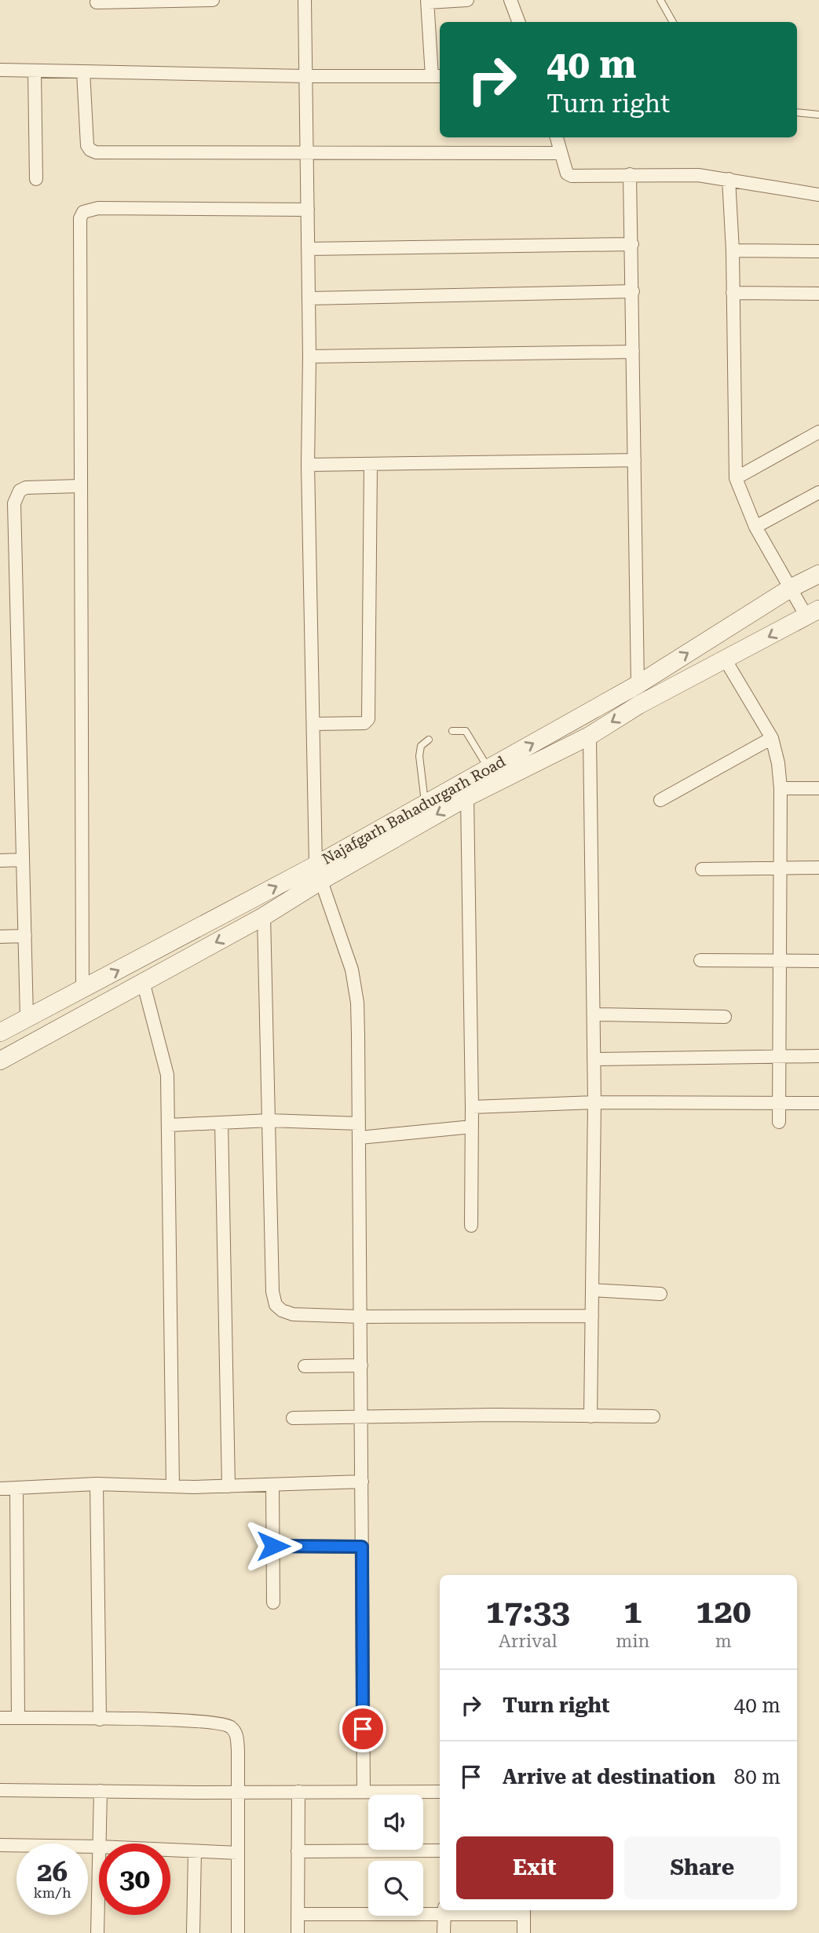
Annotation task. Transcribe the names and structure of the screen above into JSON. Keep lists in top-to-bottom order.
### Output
{
  "streets": {
    "main road": ["Najafgarh Bahadurgarh Road"]
  },
  "page": {
    "turn": ["40 m", "Turn right"],
    "eta": [
      "17:33",
      "Arrival",
      "1",
      "min",
      "120",
      "m"
    ],
    "list": [
      {
        "name": "Turn right",
        "value": "40 m"
      },
      {
        "name": "Arrive at destination",
        "value": "80 m"
      }
    ],
    "buttons": ["Exit", "Share"],
    "speed": "26 km/h",
    "limit": "30"
  }
}
